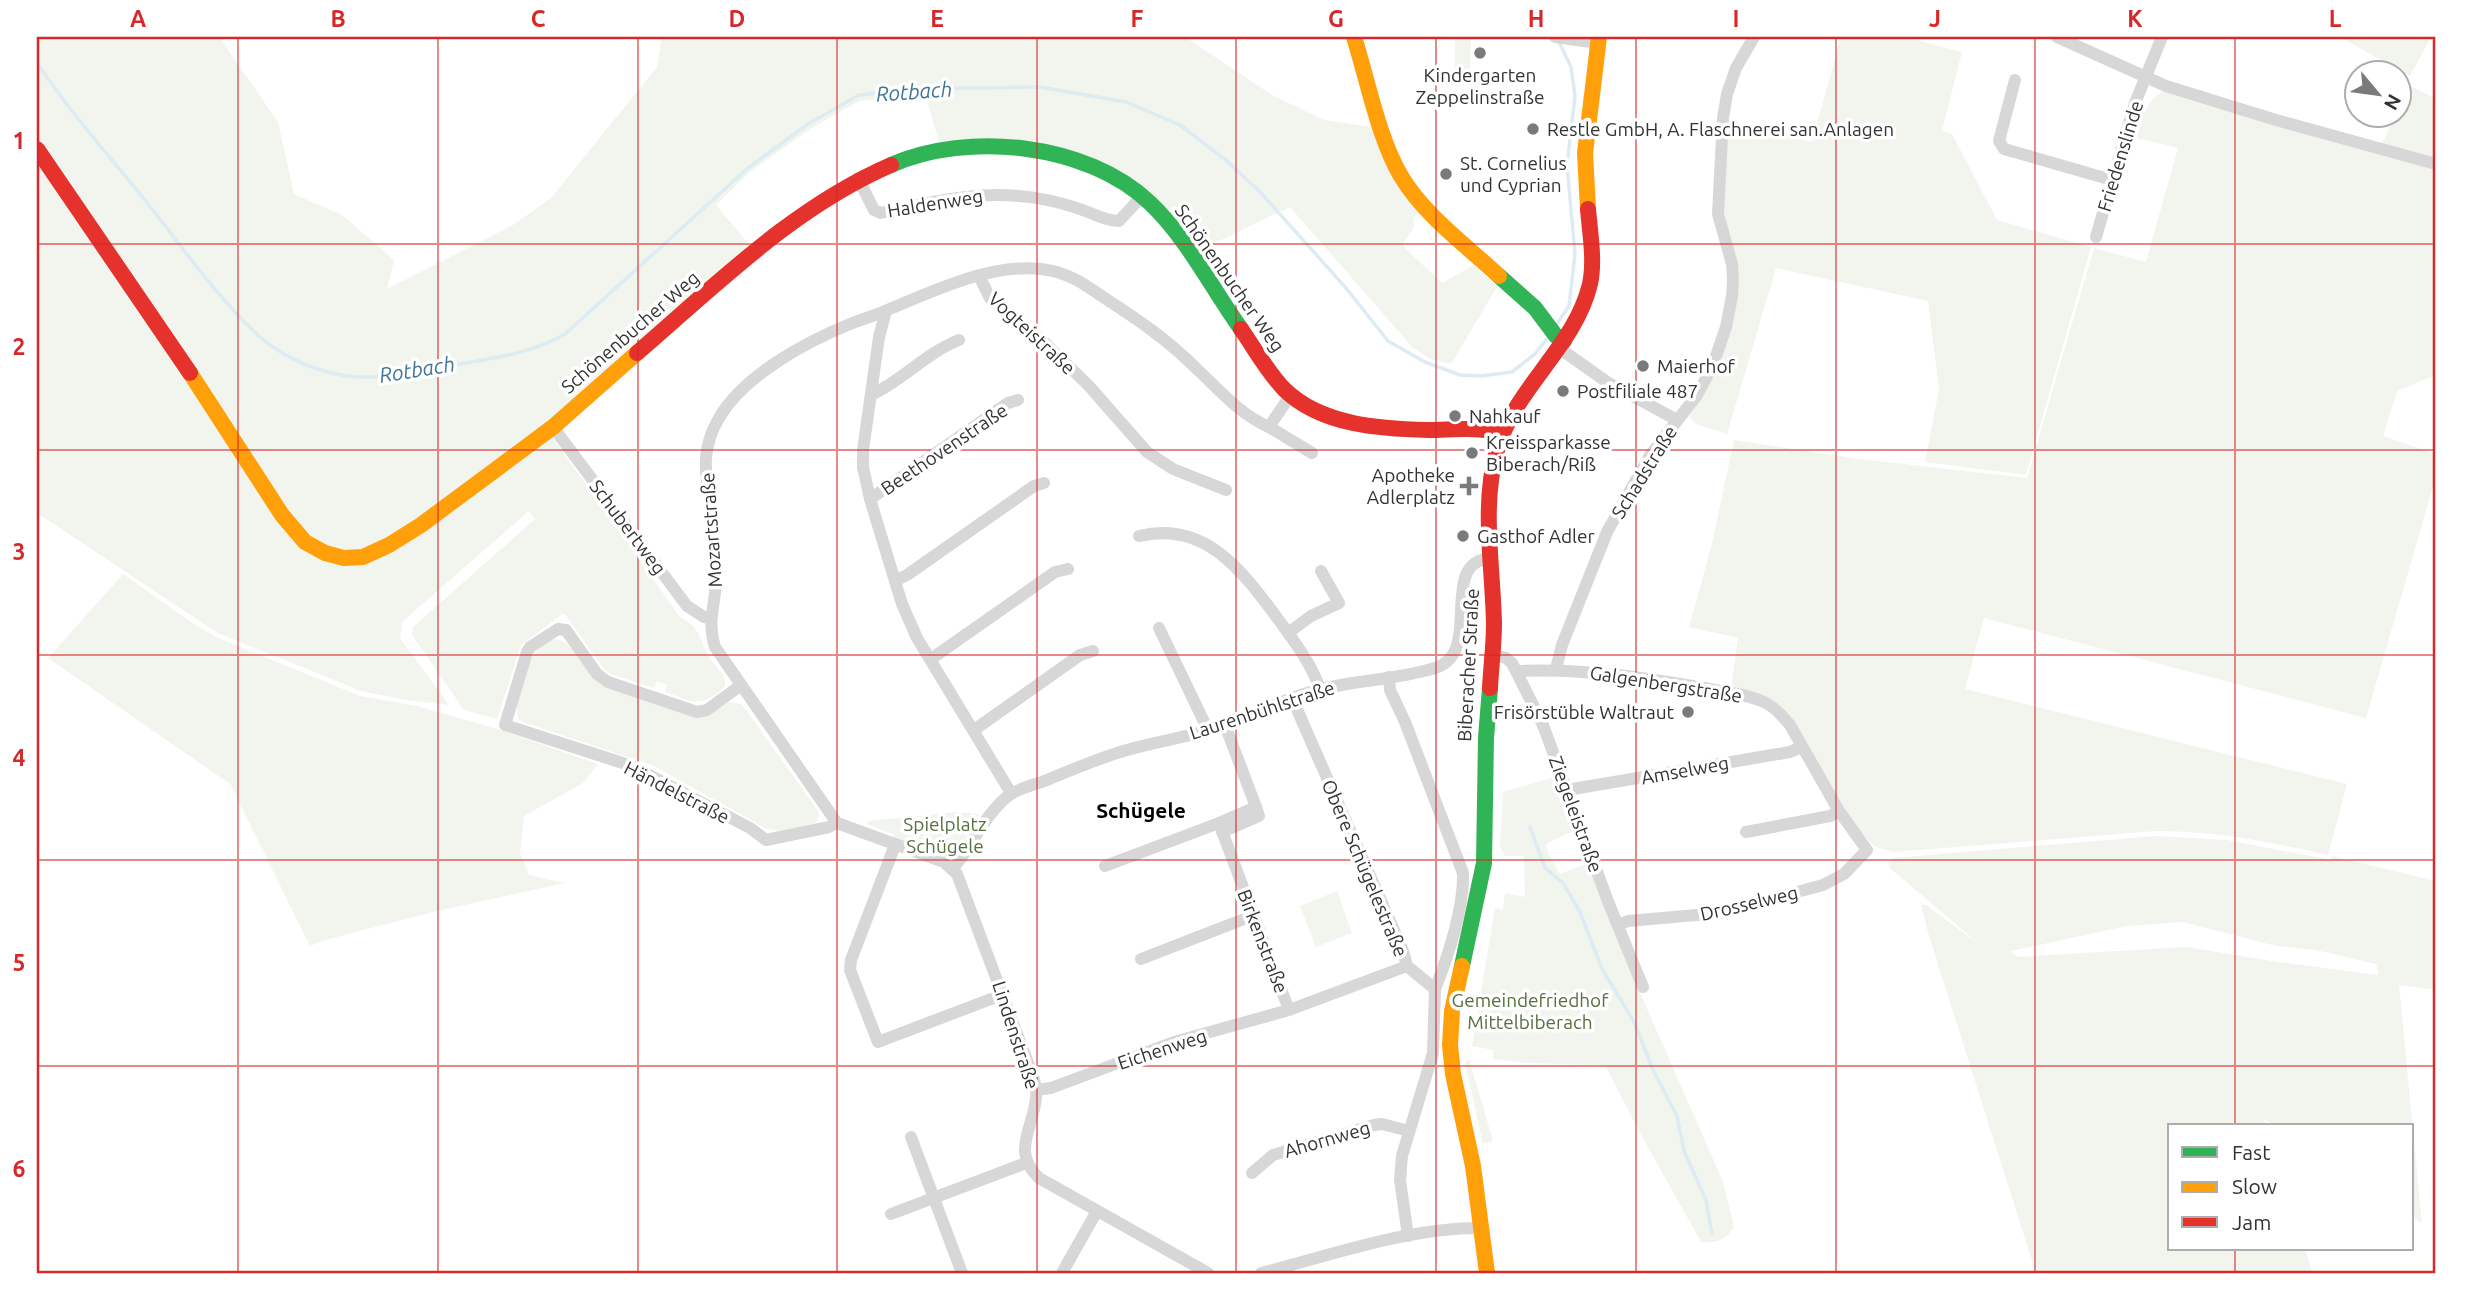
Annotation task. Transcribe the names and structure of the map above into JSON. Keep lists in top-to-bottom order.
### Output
{
  "streets": {
    "street": [
      "Friedenslinde",
      "Haldenweg",
      "Schönenbucher Weg",
      "Vogteistraße",
      "Beethovenstraße",
      "Schadstraße",
      "Schubertweg",
      "Mozartstraße",
      "Biberacher Straße",
      "Galgenbergstraße",
      "Laurenbühlstraße",
      "Amselweg",
      "Händelstraße",
      "Ziegeleistraße",
      "Obere Schügelestraße",
      "Drosselweg",
      "Birkenstraße",
      "Lindenstraße",
      "Eichenweg",
      "Ahornweg"
    ]
  },
  "crossings": [
    ["Haldenweg", "Schönenbucher Weg"],
    ["Schönenbucher Weg", "Schubertweg"],
    ["Schönenbucher Weg", "Biberacher Straße"],
    ["Vogteistraße", "Mozartstraße"],
    ["Beethovenstraße", "Mozartstraße"],
    ["Beethovenstraße", "Laurenbühlstraße"],
    ["Schadstraße", "Galgenbergstraße"],
    ["Schubertweg", "Mozartstraße"],
    ["Mozartstraße", "Händelstraße"],
    ["Biberacher Straße", "Laurenbühlstraße"],
    ["Biberacher Straße", "Ziegeleistraße"],
    ["Galgenbergstraße", "Amselweg"],
    ["Galgenbergstraße", "Ziegeleistraße"],
    ["Galgenbergstraße", "Drosselweg"],
    ["Laurenbühlstraße", "Obere Schügelestraße"],
    ["Laurenbühlstraße", "Lindenstraße"],
    ["Amselweg", "Ziegeleistraße"],
    ["Ziegeleistraße", "Drosselweg"],
    ["Obere Schügelestraße", "Birkenstraße"],
    ["Birkenstraße", "Eichenweg"],
    ["Lindenstraße", "Eichenweg"]
  ],
  "districts": ["Schügele"],
  "water": ["Rotbach"],
  "parks": ["Spielplatz Schügele", "Gemeindefriedhof Mittelbiberach"],
  "places": {
    "other": [
      "Kindergarten Zeppelinstraße",
      "Restle GmbH, A. Flaschnerei san.Anlagen",
      "St. Cornelius und Cyprian",
      "Maierhof",
      "Postfiliale 487",
      "Nahkauf",
      "Kreissparkasse Biberach/Riß",
      "Gasthof Adler",
      "Frisörstüble Waltraut"
    ],
    "health": ["Apotheke Adlerplatz"]
  },
  "legend": ["Fast", "Slow", "Jam"],
  "north": "bottom right",
  "grid": {
    "columns": [
      "A",
      "B",
      "C",
      "D",
      "E",
      "F",
      "G",
      "H",
      "I",
      "J",
      "K",
      "L"
    ],
    "rows": [
      "1",
      "2",
      "3",
      "4",
      "5",
      "6"
    ]
  }
}
